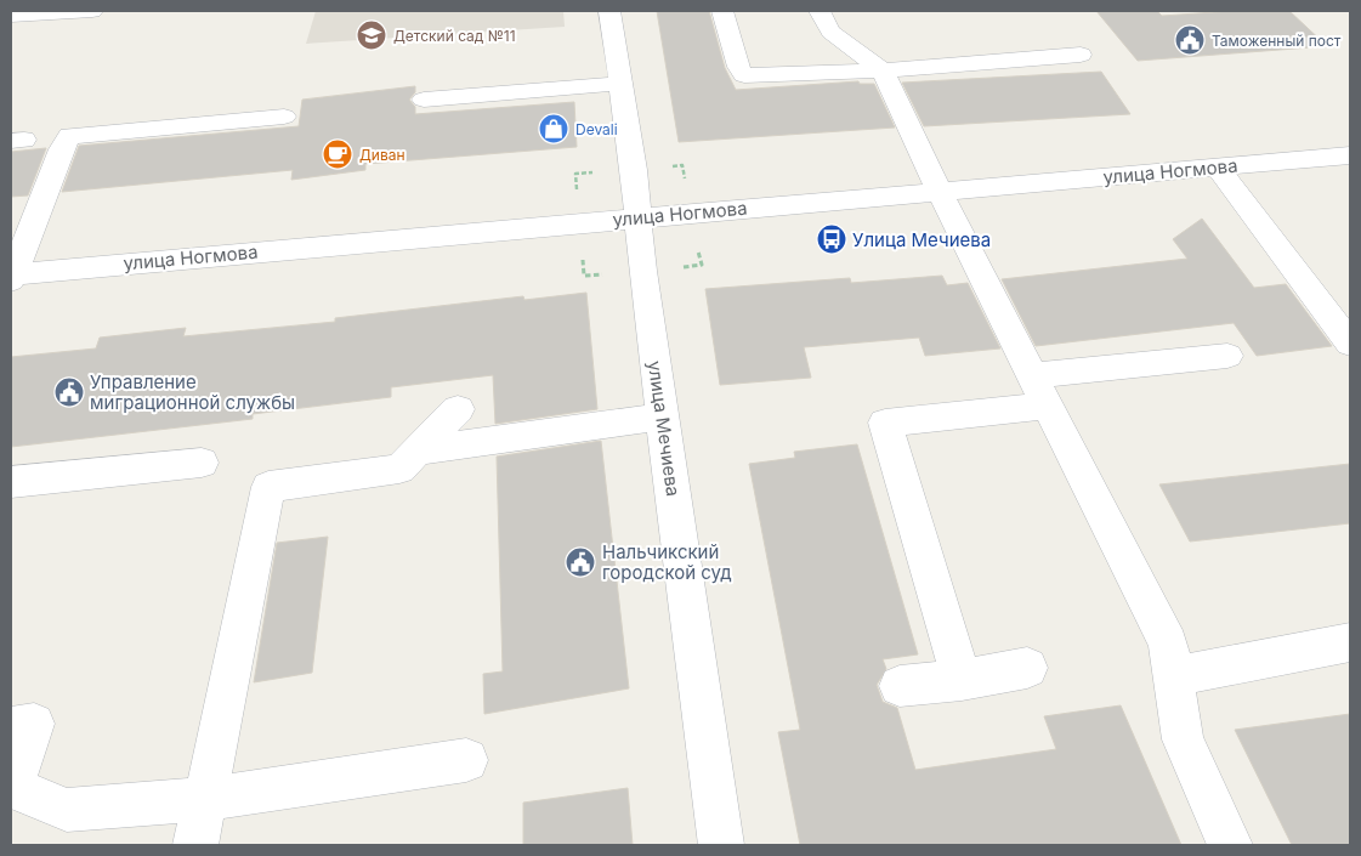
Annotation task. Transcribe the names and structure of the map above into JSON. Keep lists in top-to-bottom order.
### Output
{
  "streets": {
    "street": ["улица Ногмова", "улица Мечиева"]
  },
  "crossings": [
    ["улица Ногмова", "улица Мечиева"]
  ],
  "places": {
    "school or university": ["Детский сад №11"],
    "public building": ["Таможенный пост", "Управление миграционной службы", "Нальчикский городской суд"],
    "shop": ["Devali"],
    "cafe": ["Диван"],
    "bus stop": ["Улица Мечиева"]
  }
}
